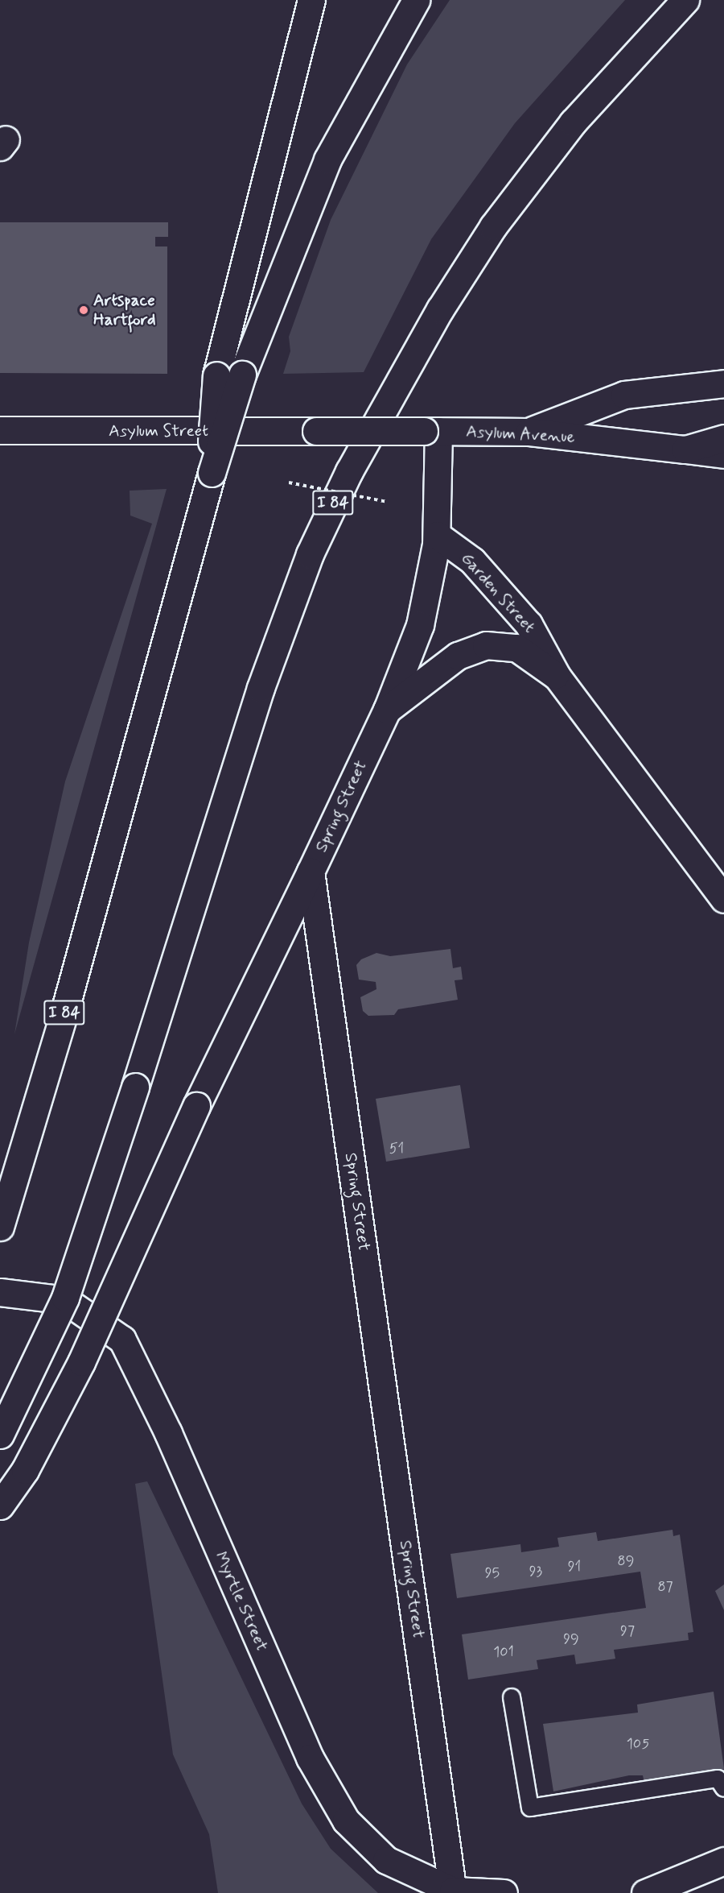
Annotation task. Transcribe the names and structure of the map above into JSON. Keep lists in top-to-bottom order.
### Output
{
  "streets": {
    "main road": [
      "Asylum Street",
      "Asylum Avenue",
      "I 84",
      "Garden Street",
      "Spring Street",
      "Myrtle Street"
    ]
  },
  "crossings": [
    ["Asylum Street", "Asylum Avenue"],
    ["Garden Street", "Spring Street"],
    ["Spring Street", "Myrtle Street"]
  ],
  "places": ["Artspace Hartford"],
  "house_numbers": [
    "51",
    "89",
    "91",
    "93",
    "95",
    "87",
    "97",
    "99",
    "101",
    "105"
  ]
}
